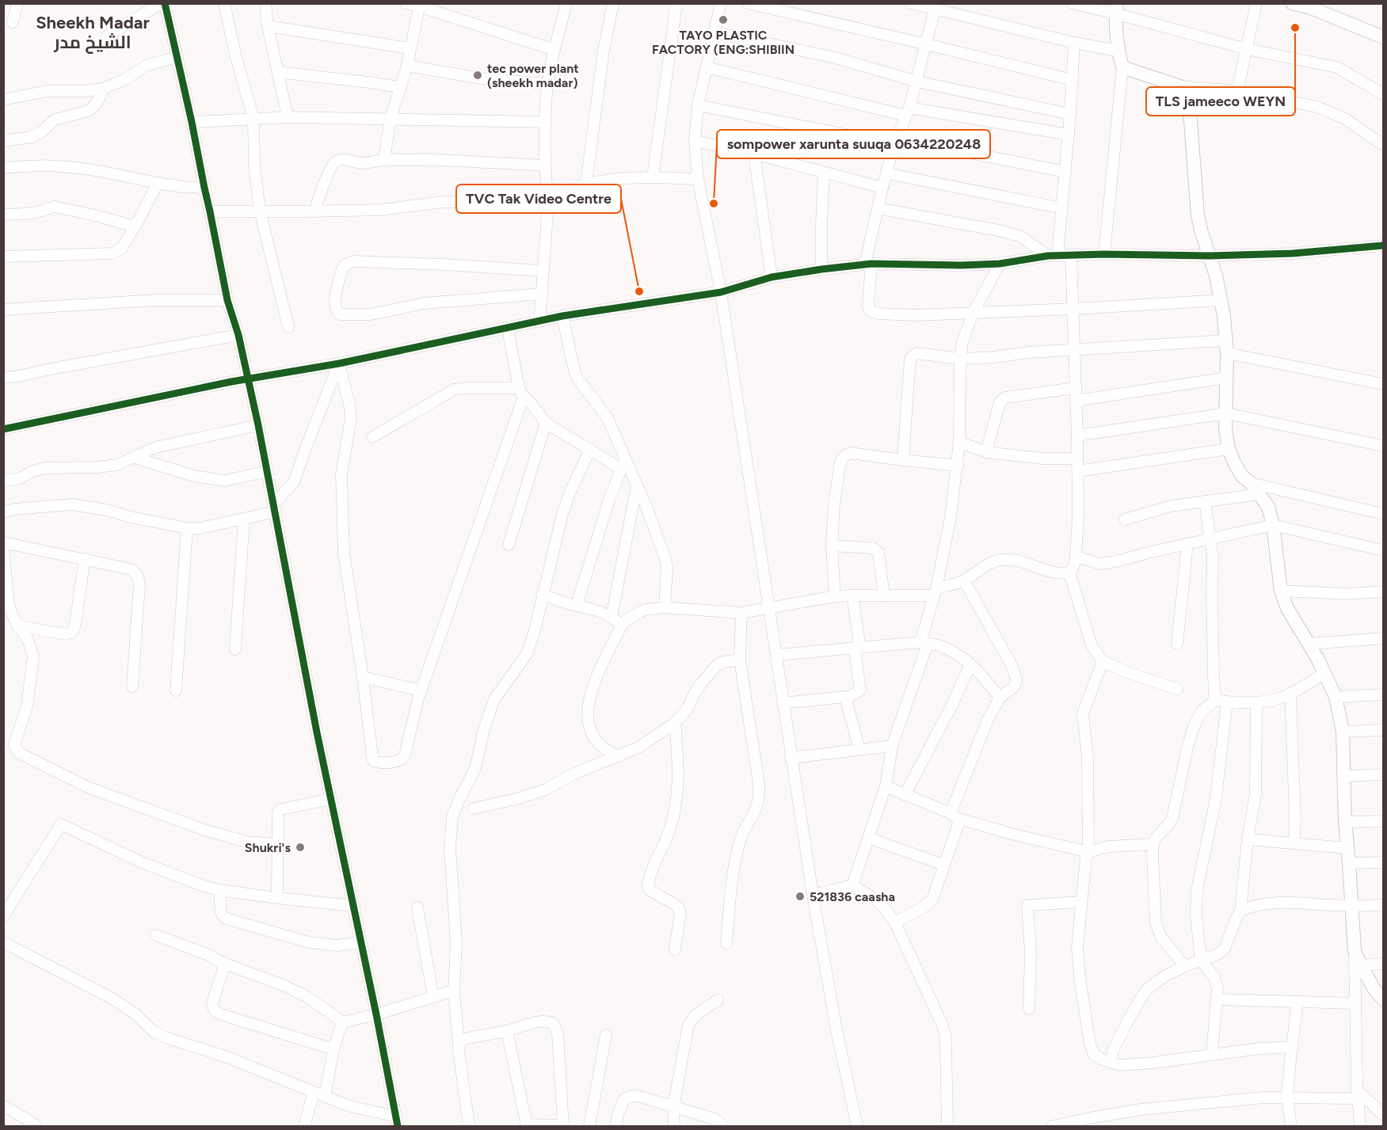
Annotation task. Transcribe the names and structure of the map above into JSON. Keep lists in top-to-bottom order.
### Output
{
  "districts": ["Sheekh Madar الشيخ مدر"],
  "places": [
    "TAYO PLASTIC FACTORY (ENG:SHIBIIN",
    "TLS jameeco WEYN",
    "tec power plant (sheekh madar)",
    "sompower xarunta suuqa 0634220248",
    "TVC Tak Video Centre",
    "Shukri's",
    "521836 caasha"
  ]
}
